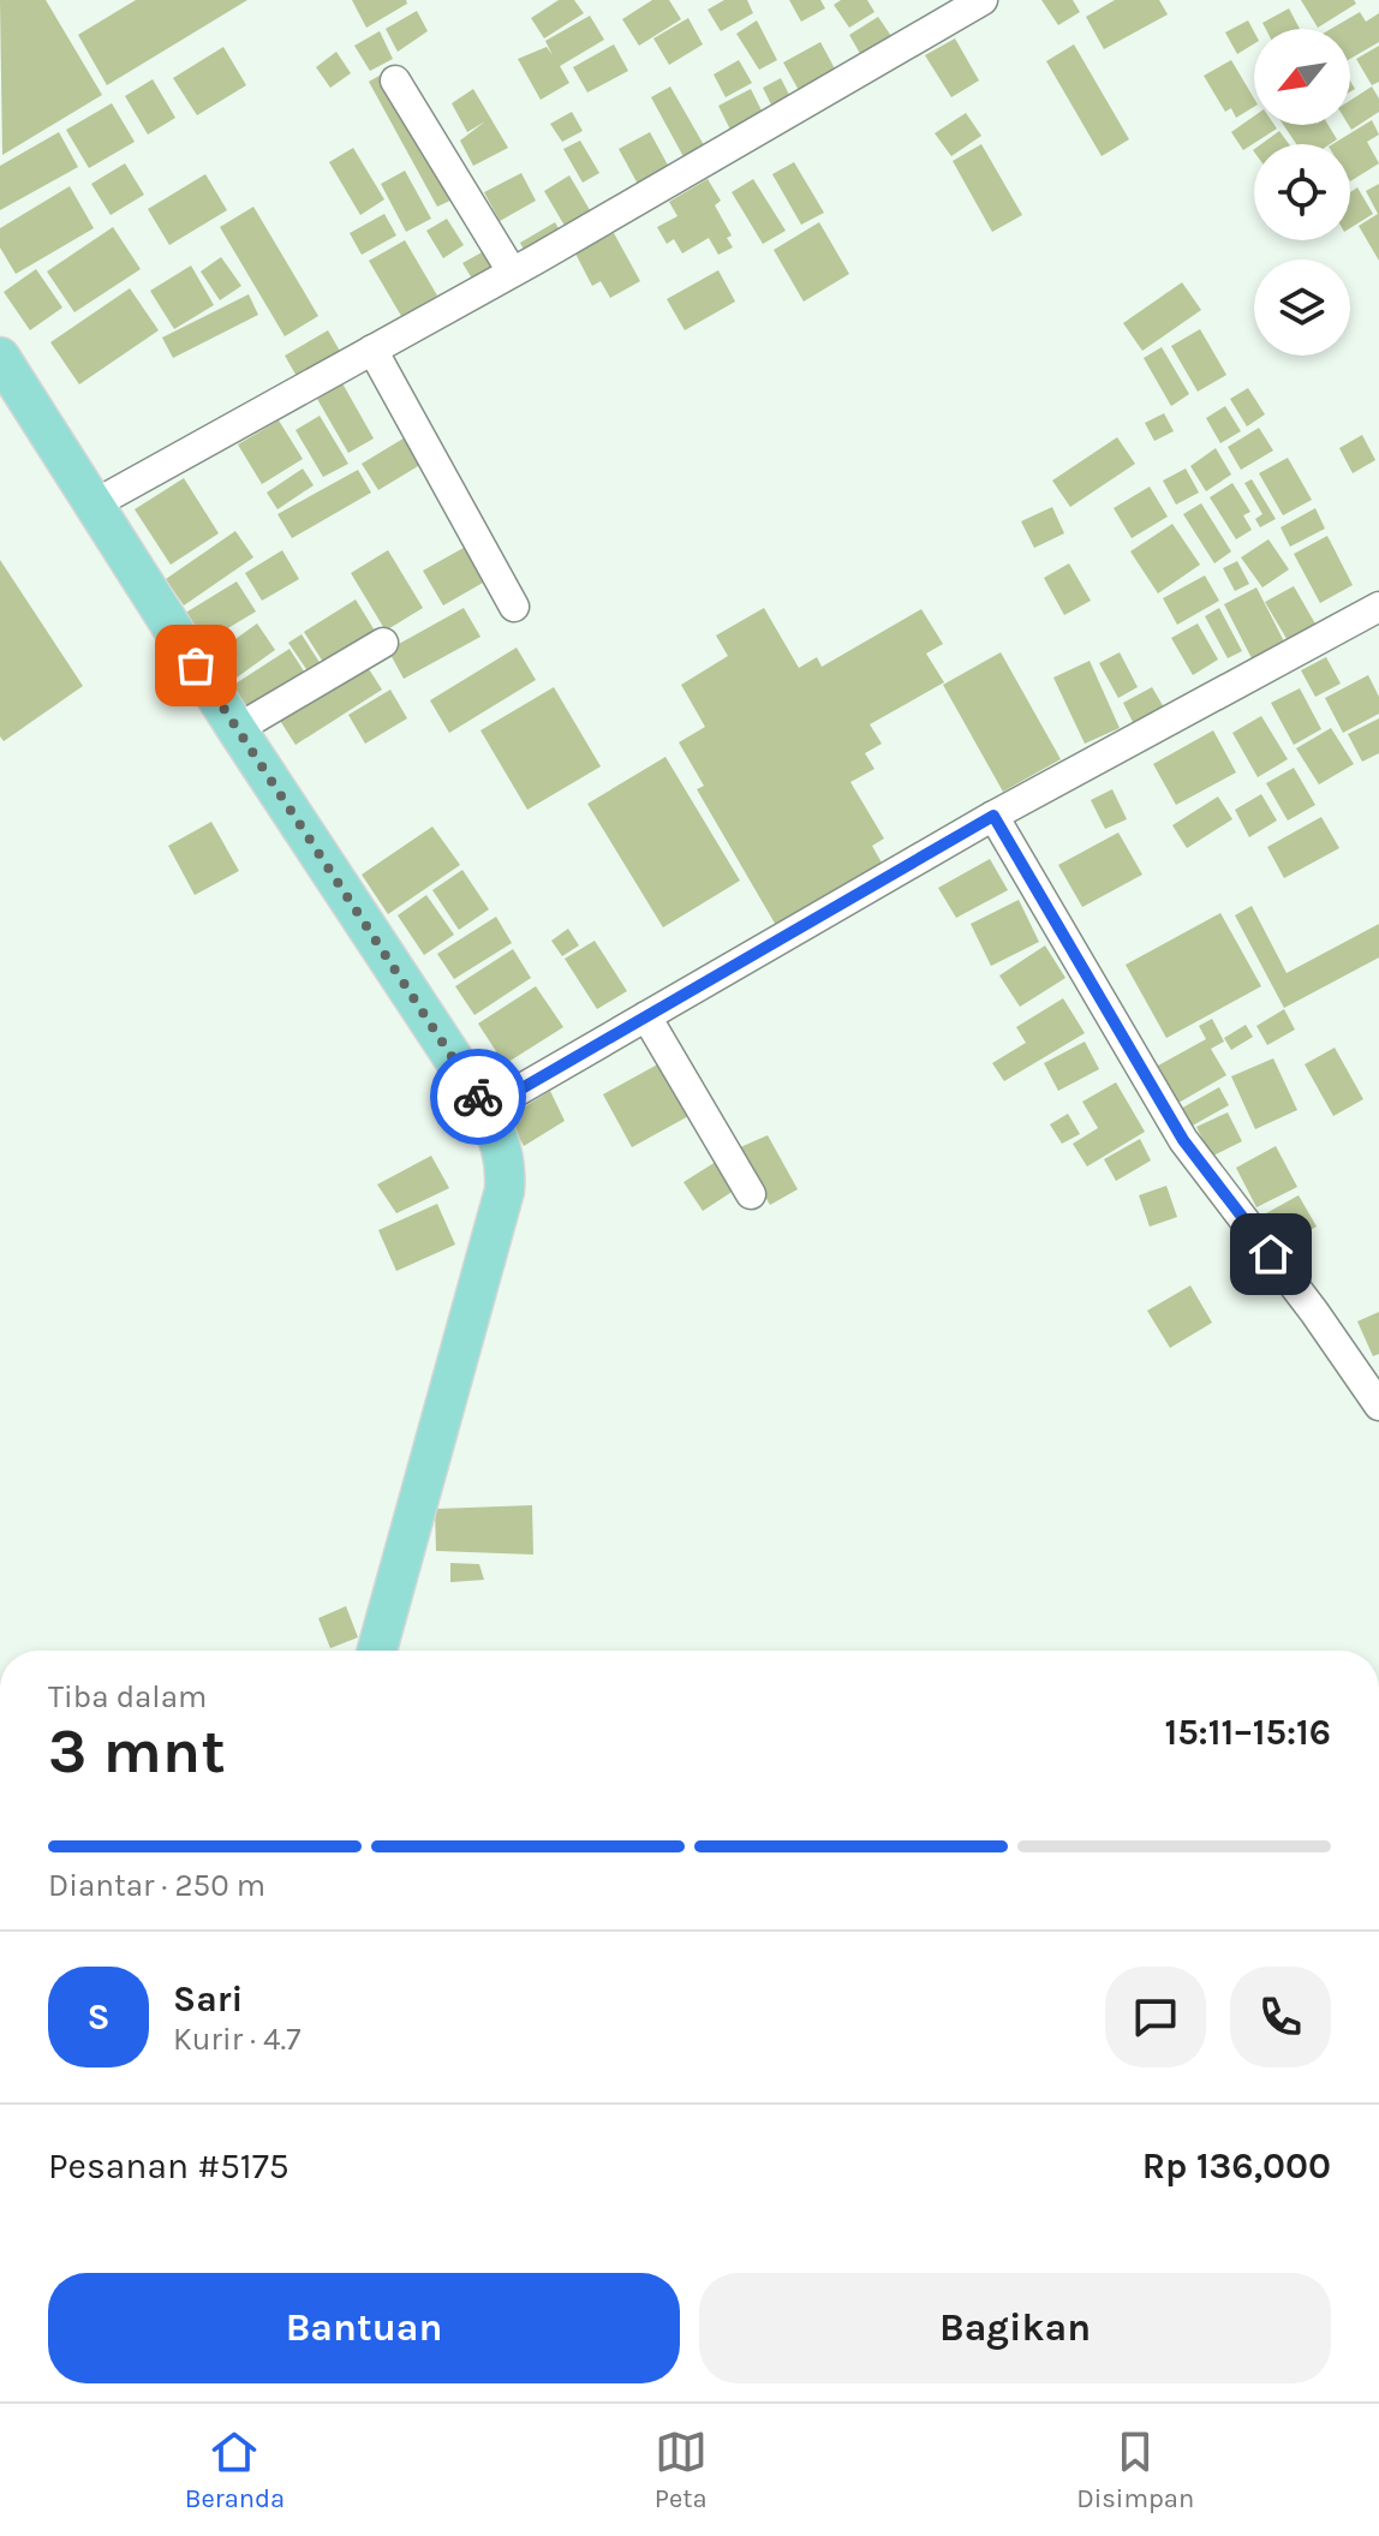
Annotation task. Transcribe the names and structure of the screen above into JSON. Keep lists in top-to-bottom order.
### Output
{
  "north": "bottom left",
  "page": {
    "heading": ["3 mnt", "Tiba dalam", "15:11–15:16"],
    "panel": [
      "Sari",
      "Kurir · 4.7",
      "Pesanan #5175",
      "Rp 136,000"
    ],
    "bar": "Diantar · 250 m",
    "round": "S",
    "buttons": ["Bantuan", "Bagikan"],
    "tabs": ["Beranda", "Peta", "Disimpan"]
  }
}
